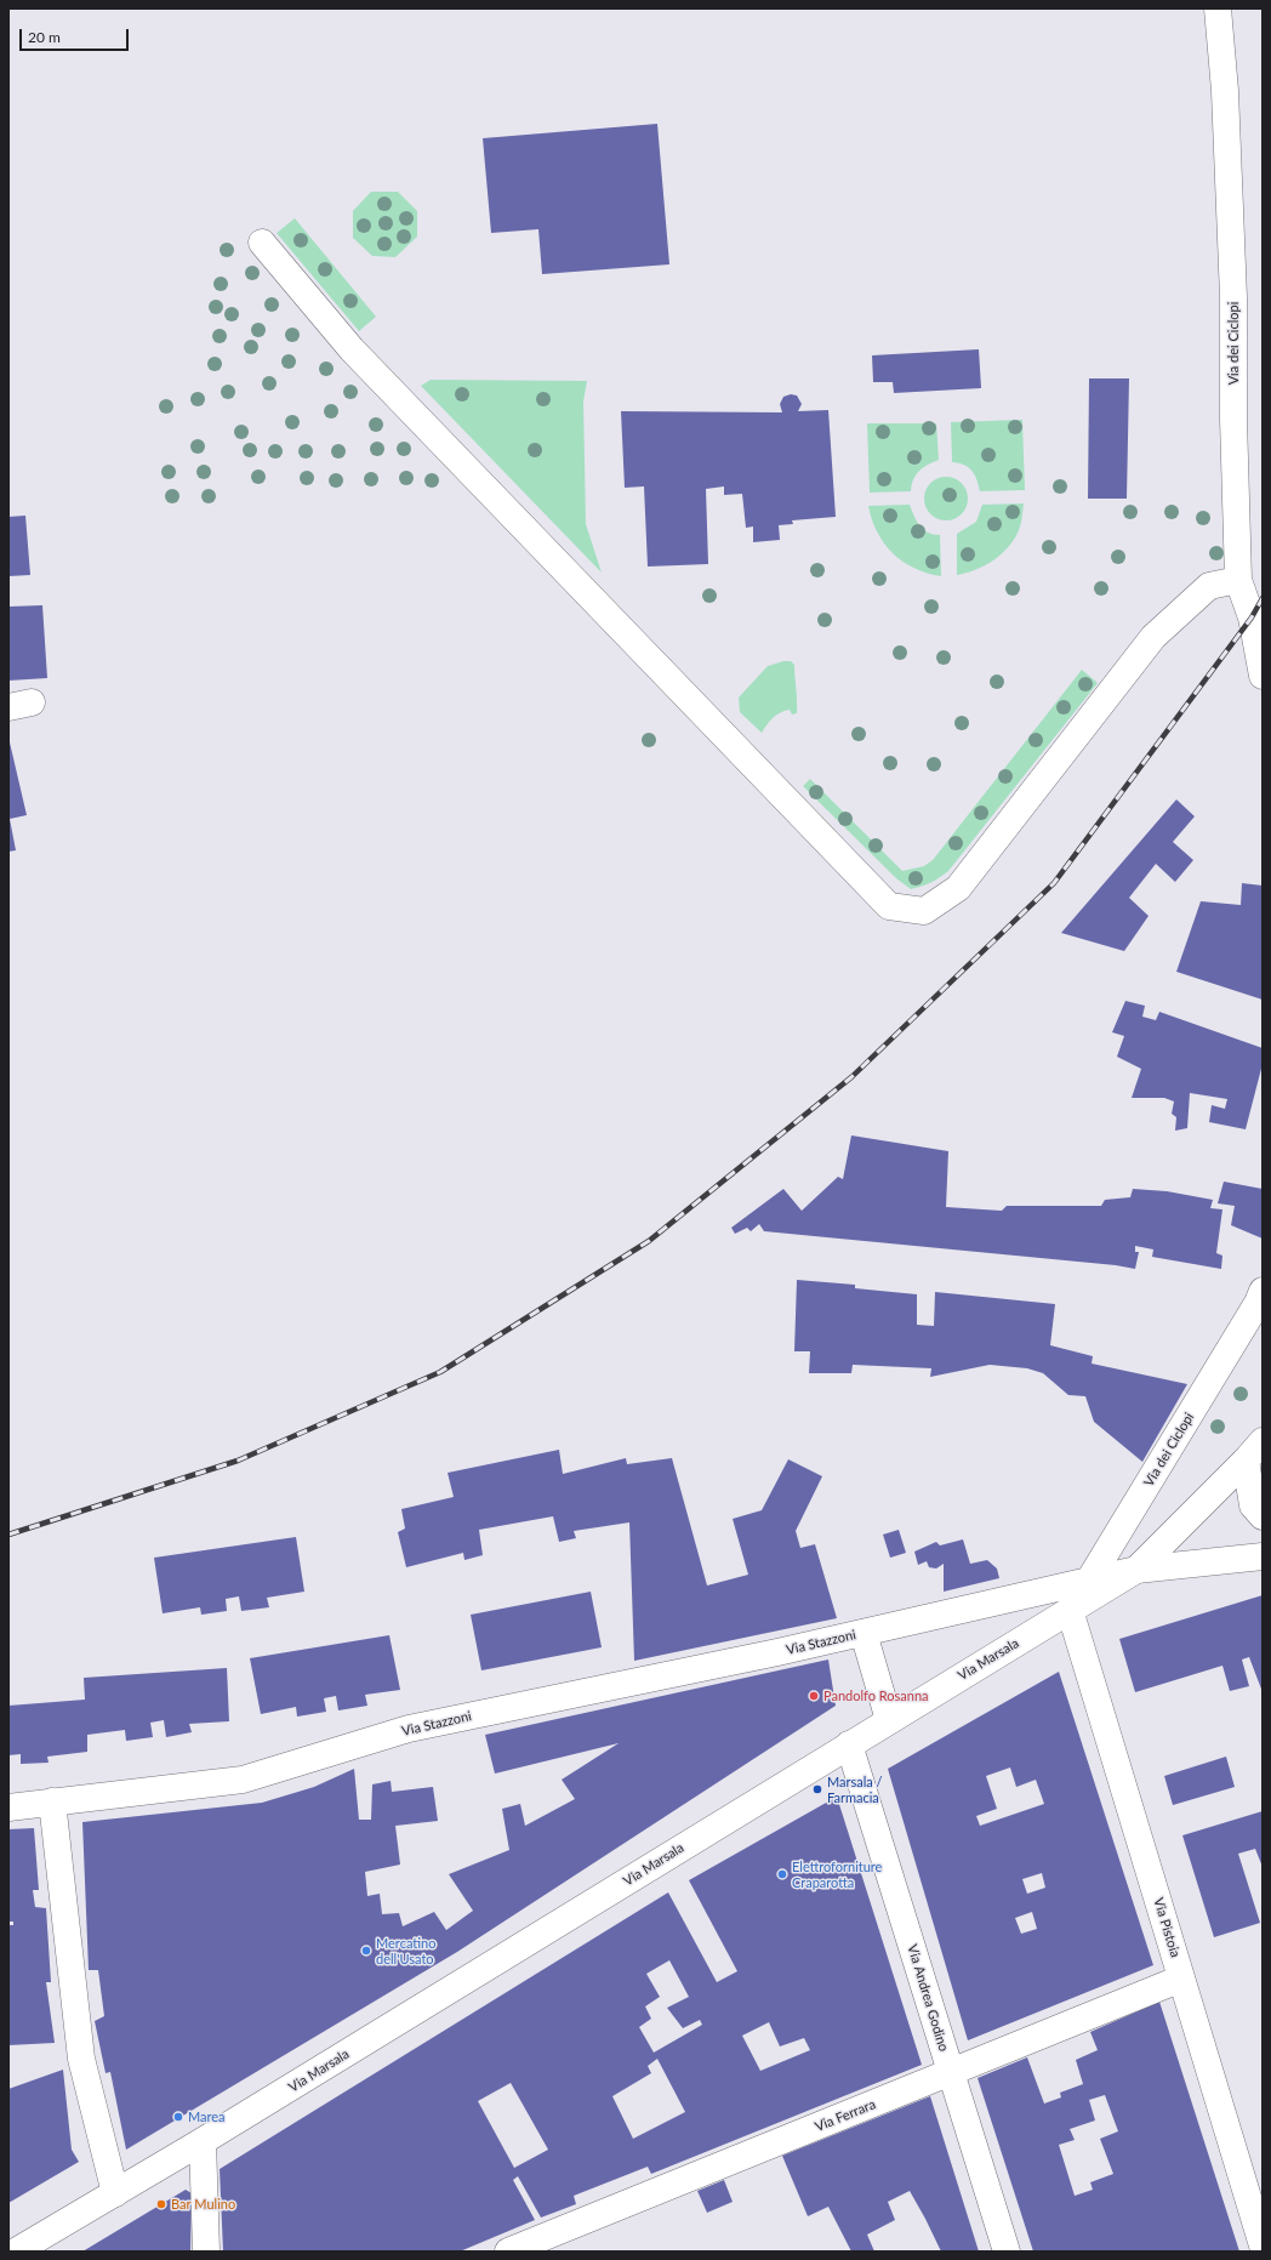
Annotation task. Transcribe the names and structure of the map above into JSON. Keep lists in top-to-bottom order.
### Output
{
  "streets": {
    "street": [
      "Via dei Ciclopi",
      "Via Stazzoni",
      "Via Marsala",
      "Via Pistoia",
      "Via Andrea Godino",
      "Via Ferrara"
    ]
  },
  "crossings": [
    ["Via dei Ciclopi", "Via Stazzoni"],
    ["Via dei Ciclopi", "Via Marsala"],
    ["Via dei Ciclopi", "Via Pistoia"],
    ["Via Stazzoni", "Via Marsala"],
    ["Via Marsala", "Via Pistoia"],
    ["Via Marsala", "Via Andrea Godino"],
    ["Via Pistoia", "Via Ferrara"],
    ["Via Andrea Godino", "Via Ferrara"]
  ],
  "places": [
    "Pandolfo Rosanna",
    "Marsala / Farmacia",
    "Elettroforniture Craparotta",
    "Mercatino dell'Usato",
    "Marea",
    "Bar Mulino"
  ],
  "scale_bar": "20 m"
}
